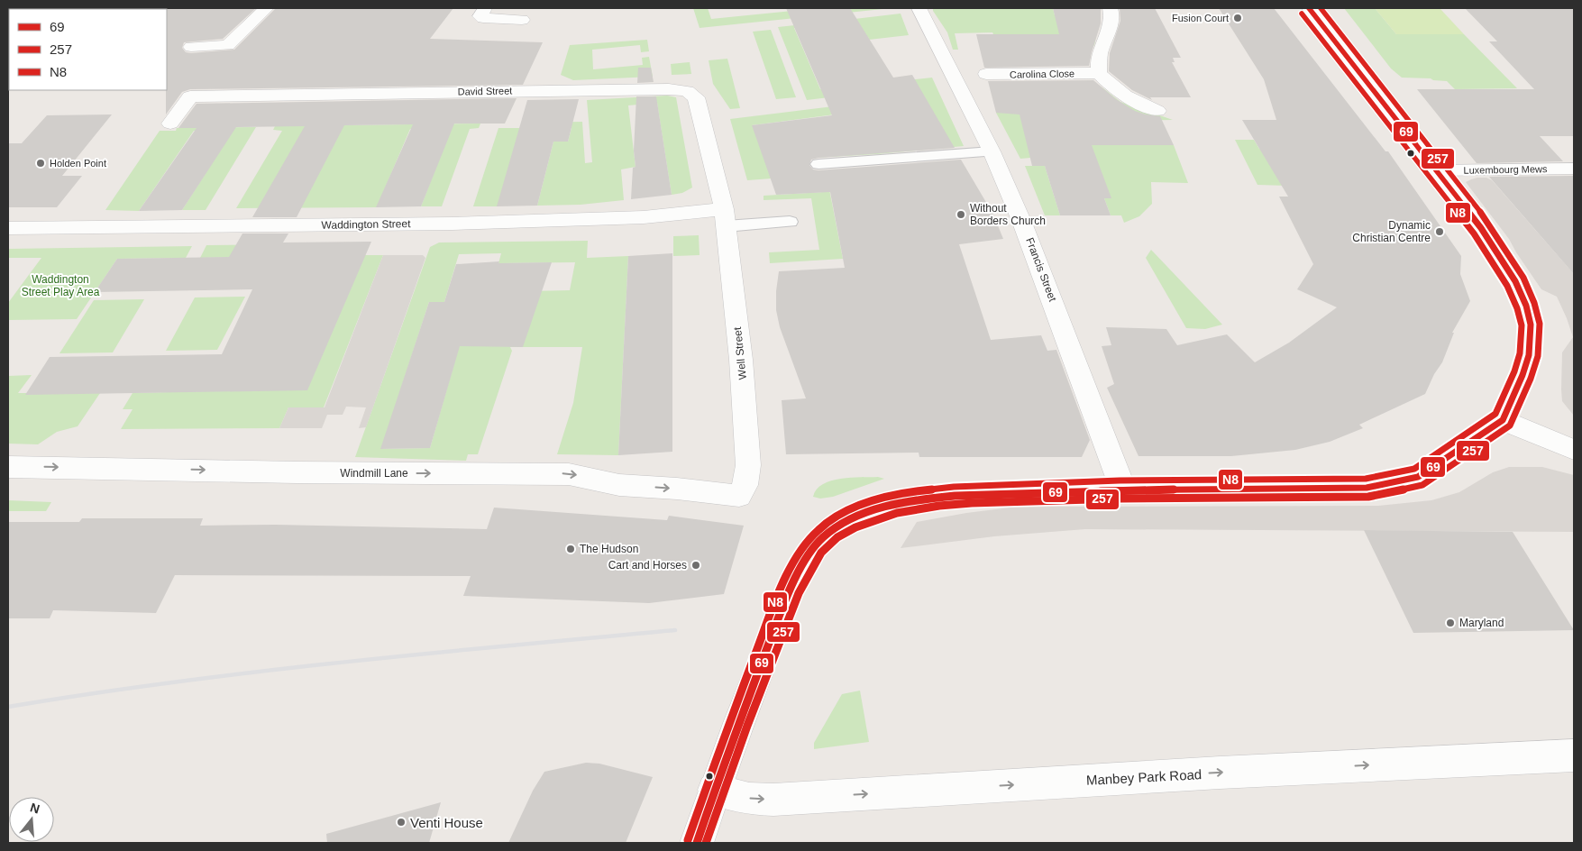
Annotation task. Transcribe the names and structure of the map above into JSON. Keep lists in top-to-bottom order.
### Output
{
  "streets": {
    "street": [
      "Carolina Close",
      "David Street",
      "Luxembourg Mews",
      "Waddington Street",
      "Francis Street",
      "Well Street",
      "Windmill Lane",
      "Manbey Park Road"
    ]
  },
  "crossings": [
    ["David Street", "Waddington Street"],
    ["David Street", "Well Street"],
    ["Waddington Street", "Well Street"],
    ["Well Street", "Windmill Lane"]
  ],
  "one_way": ["Windmill Lane", "Manbey Park Road"],
  "parks": ["Waddington Street Play Area"],
  "places": [
    "Fusion Court",
    "Holden Point",
    "Without Borders Church",
    "Dynamic Christian Centre",
    "The Hudson",
    "Cart and Horses",
    "Maryland",
    "Venti House"
  ],
  "lines": ["transit line 69", "transit line 257", "transit line N8"],
  "legend": ["69", "257", "N8"],
  "north": "top"
}
